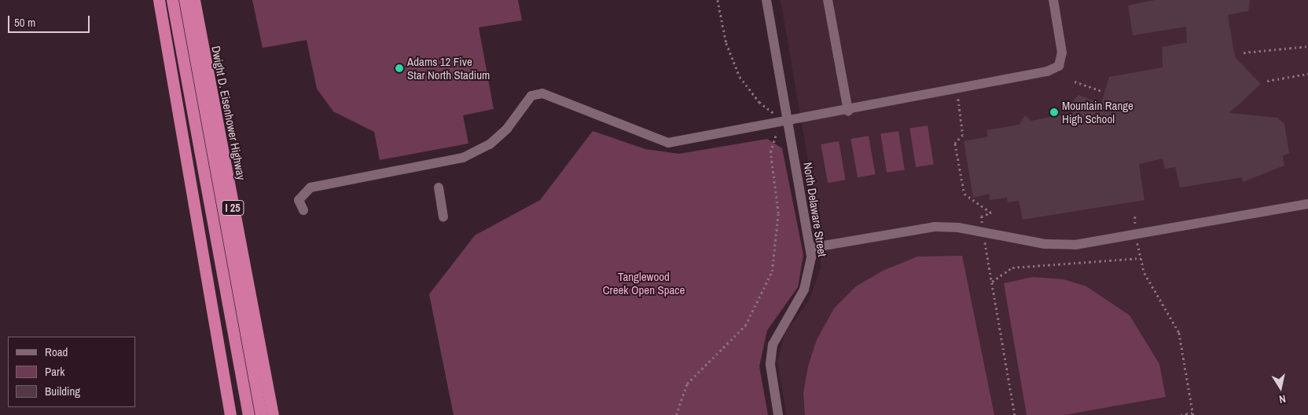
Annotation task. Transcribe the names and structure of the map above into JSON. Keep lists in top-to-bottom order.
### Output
{
  "streets": {
    "highway": ["Dwight D. Eisenhower Highway", "I 25"],
    "street": ["North Delaware Street"]
  },
  "parks": ["Tanglewood Creek Open Space"],
  "places": ["Adams 12 Five Star North Stadium", "Mountain Range High School"],
  "legend": ["Road", "Park", "Building"],
  "scale_bar": "50 m",
  "north": "bottom"
}
